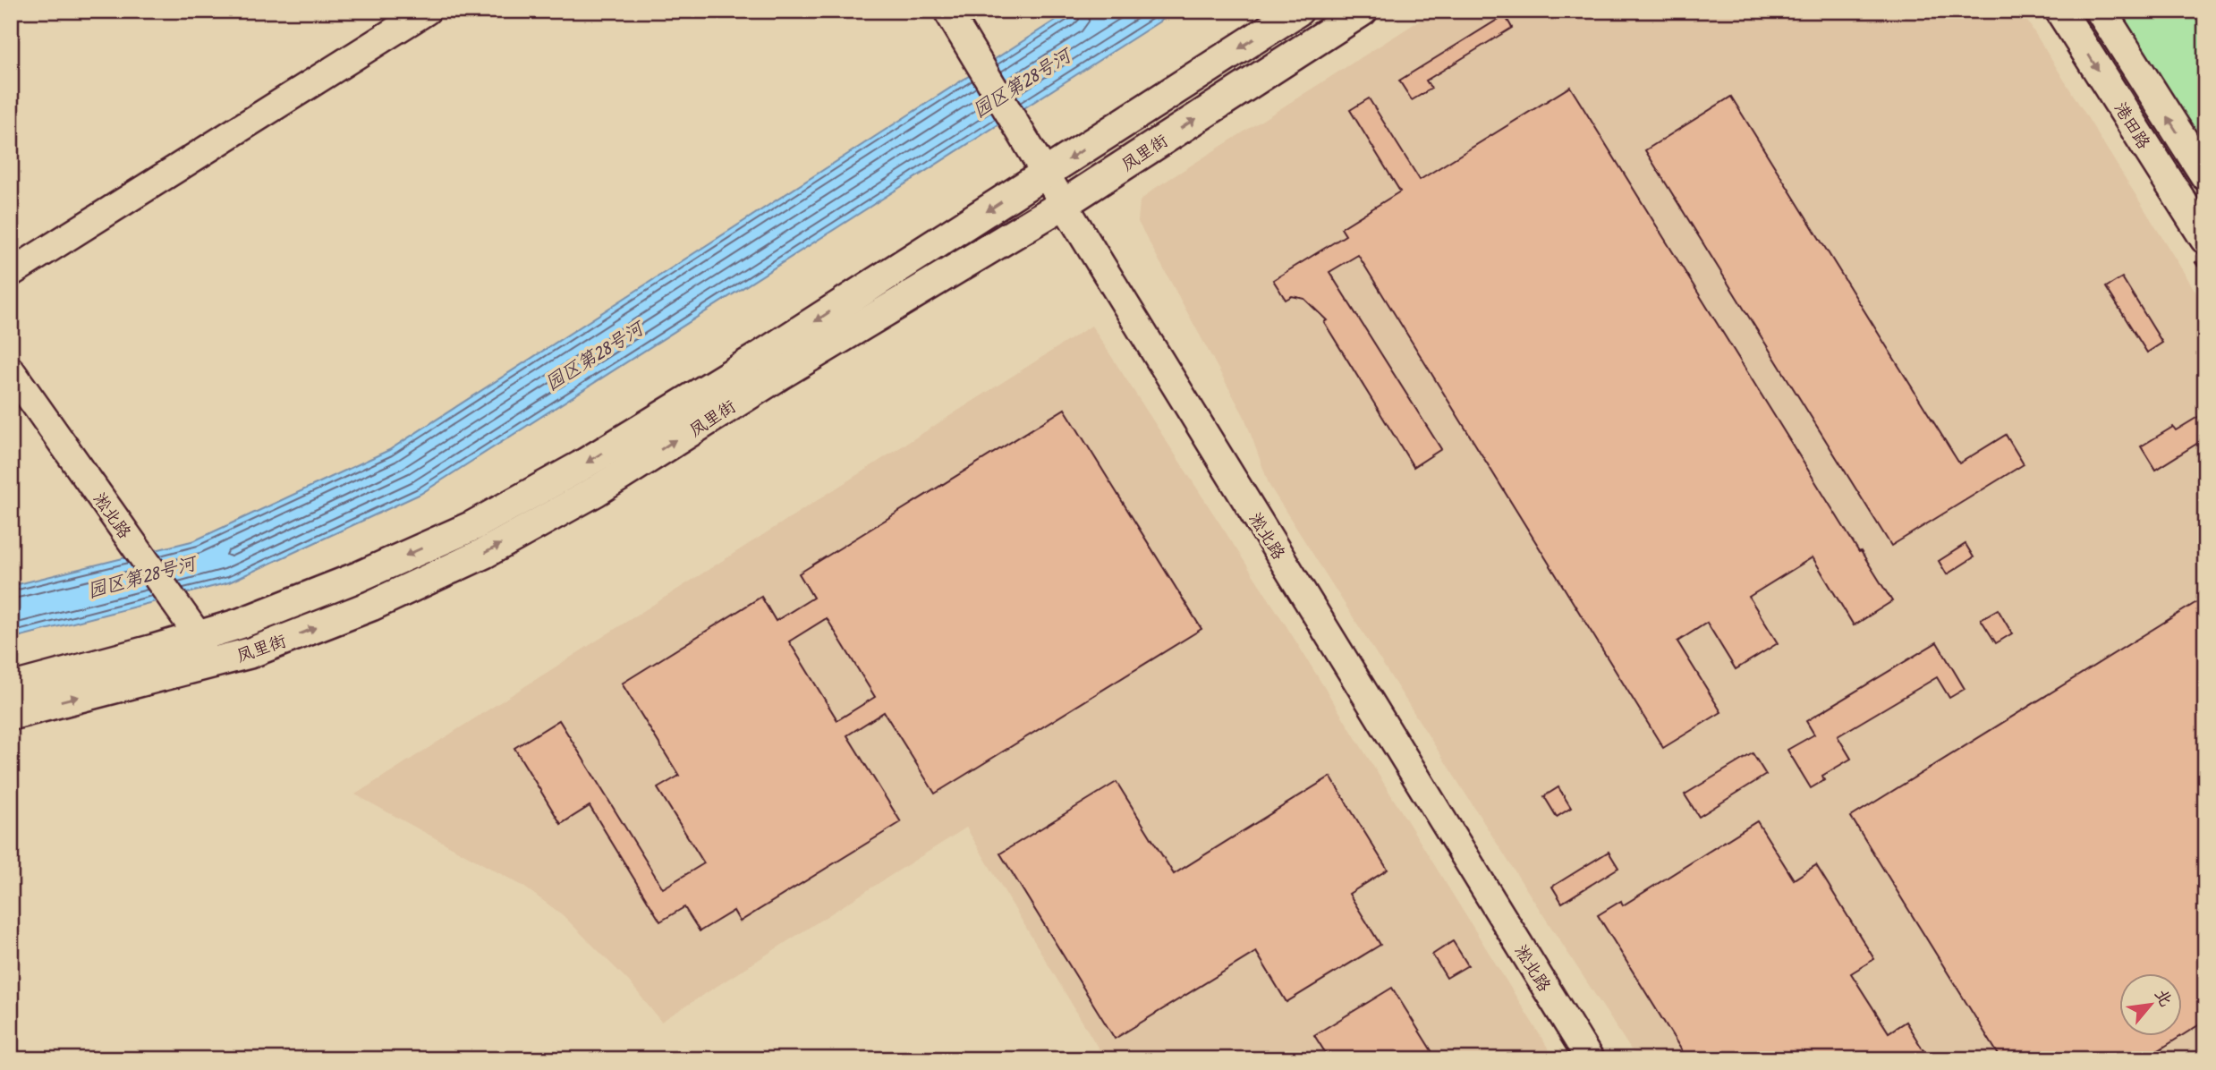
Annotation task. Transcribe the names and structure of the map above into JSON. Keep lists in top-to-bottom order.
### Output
{
  "streets": {
    "main road": ["港田路", "凤里街"],
    "street": ["淞北路"]
  },
  "crossings": [
    ["凤里街", "淞北路"]
  ],
  "water": ["园区第28号河"],
  "north": "top right"
}
